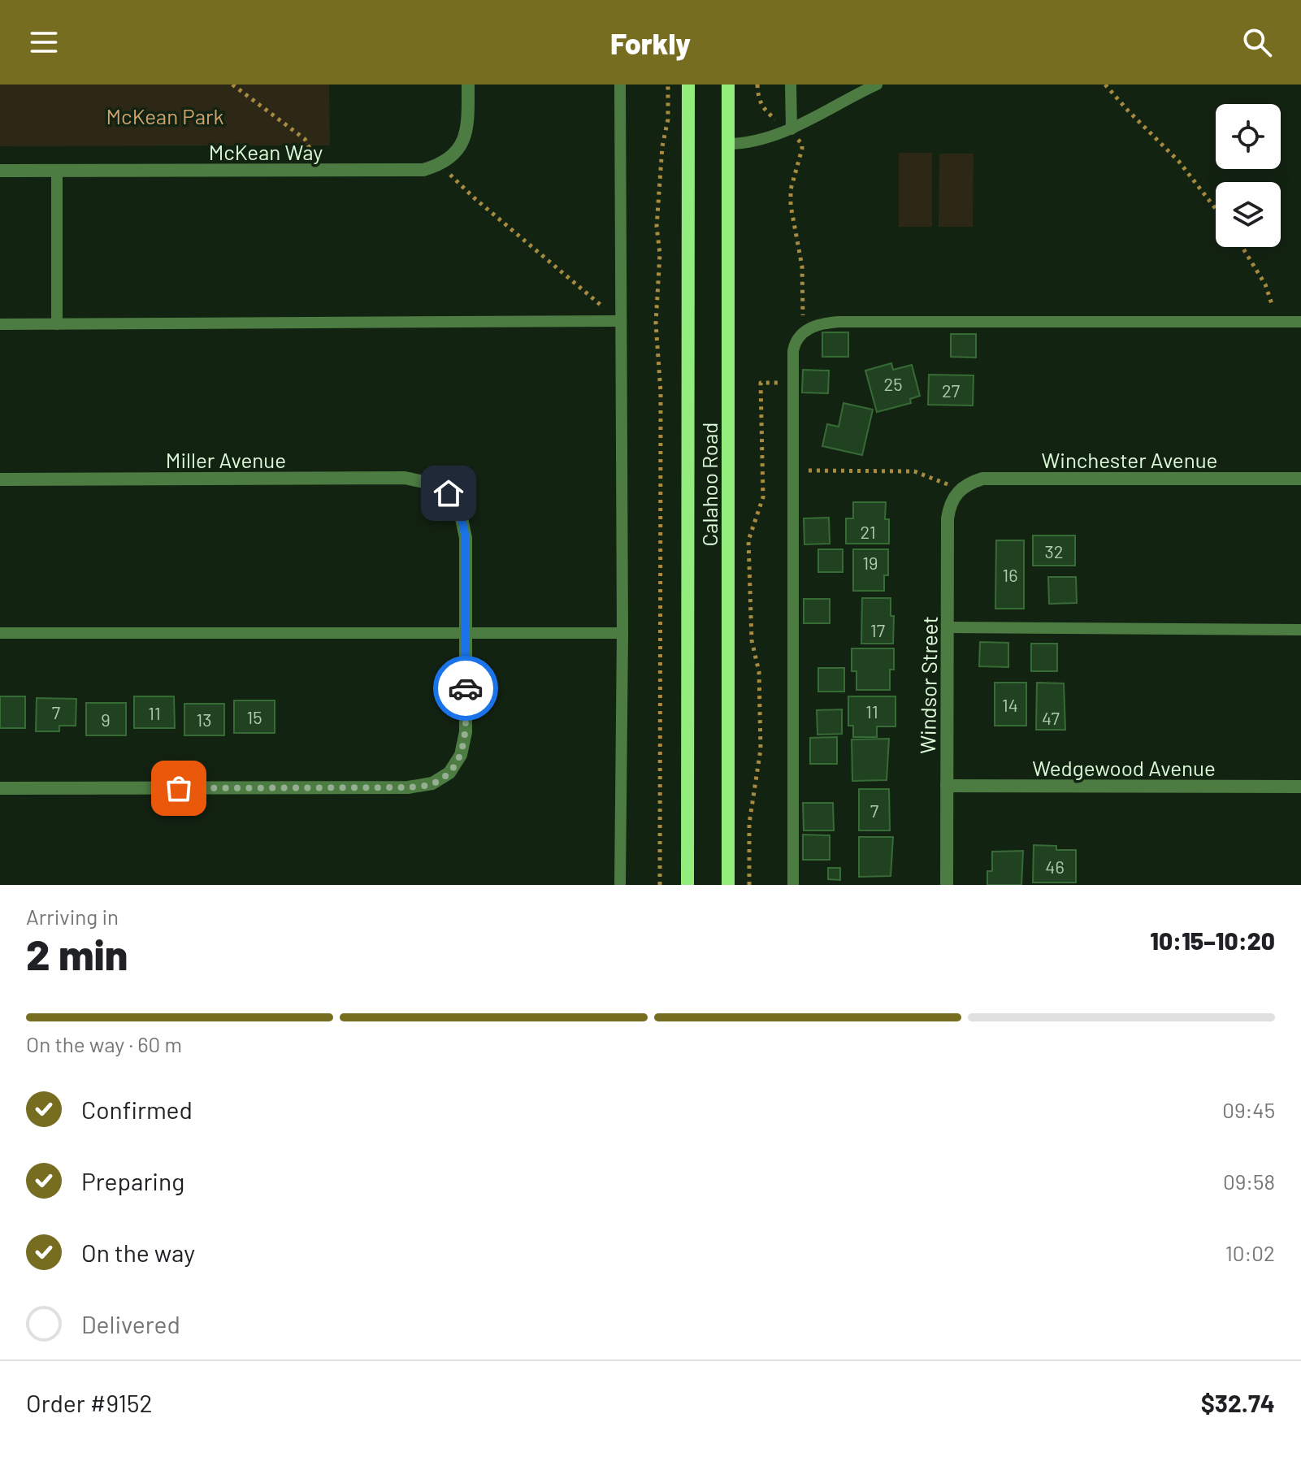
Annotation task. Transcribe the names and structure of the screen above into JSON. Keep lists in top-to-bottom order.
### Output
{
  "streets": {
    "main road": ["Calahoo Road"],
    "street": [
      "McKean Way",
      "Miller Avenue",
      "Winchester Avenue",
      "Windsor Street",
      "Wedgewood Avenue"
    ]
  },
  "crossings": [
    ["Winchester Avenue", "Windsor Street"],
    ["Windsor Street", "Wedgewood Avenue"]
  ],
  "parks": ["McKean Park"],
  "house_numbers": [
    "25",
    "27",
    "21",
    "32",
    "19",
    "16",
    "17",
    "14",
    "11",
    "7",
    "11",
    "15",
    "47",
    "9",
    "13",
    "7",
    "46"
  ],
  "page": {
    "header": "Forkly",
    "heading": ["2 min", "Arriving in", "10:15–10:20"],
    "panel": ["Order #9152", "$32.74"],
    "bar": "On the way · 60 m",
    "list": [
      ["Confirmed", "09:45"],
      ["Preparing", "09:58"],
      ["On the way", "10:02"],
      "Delivered"
    ]
  }
}
